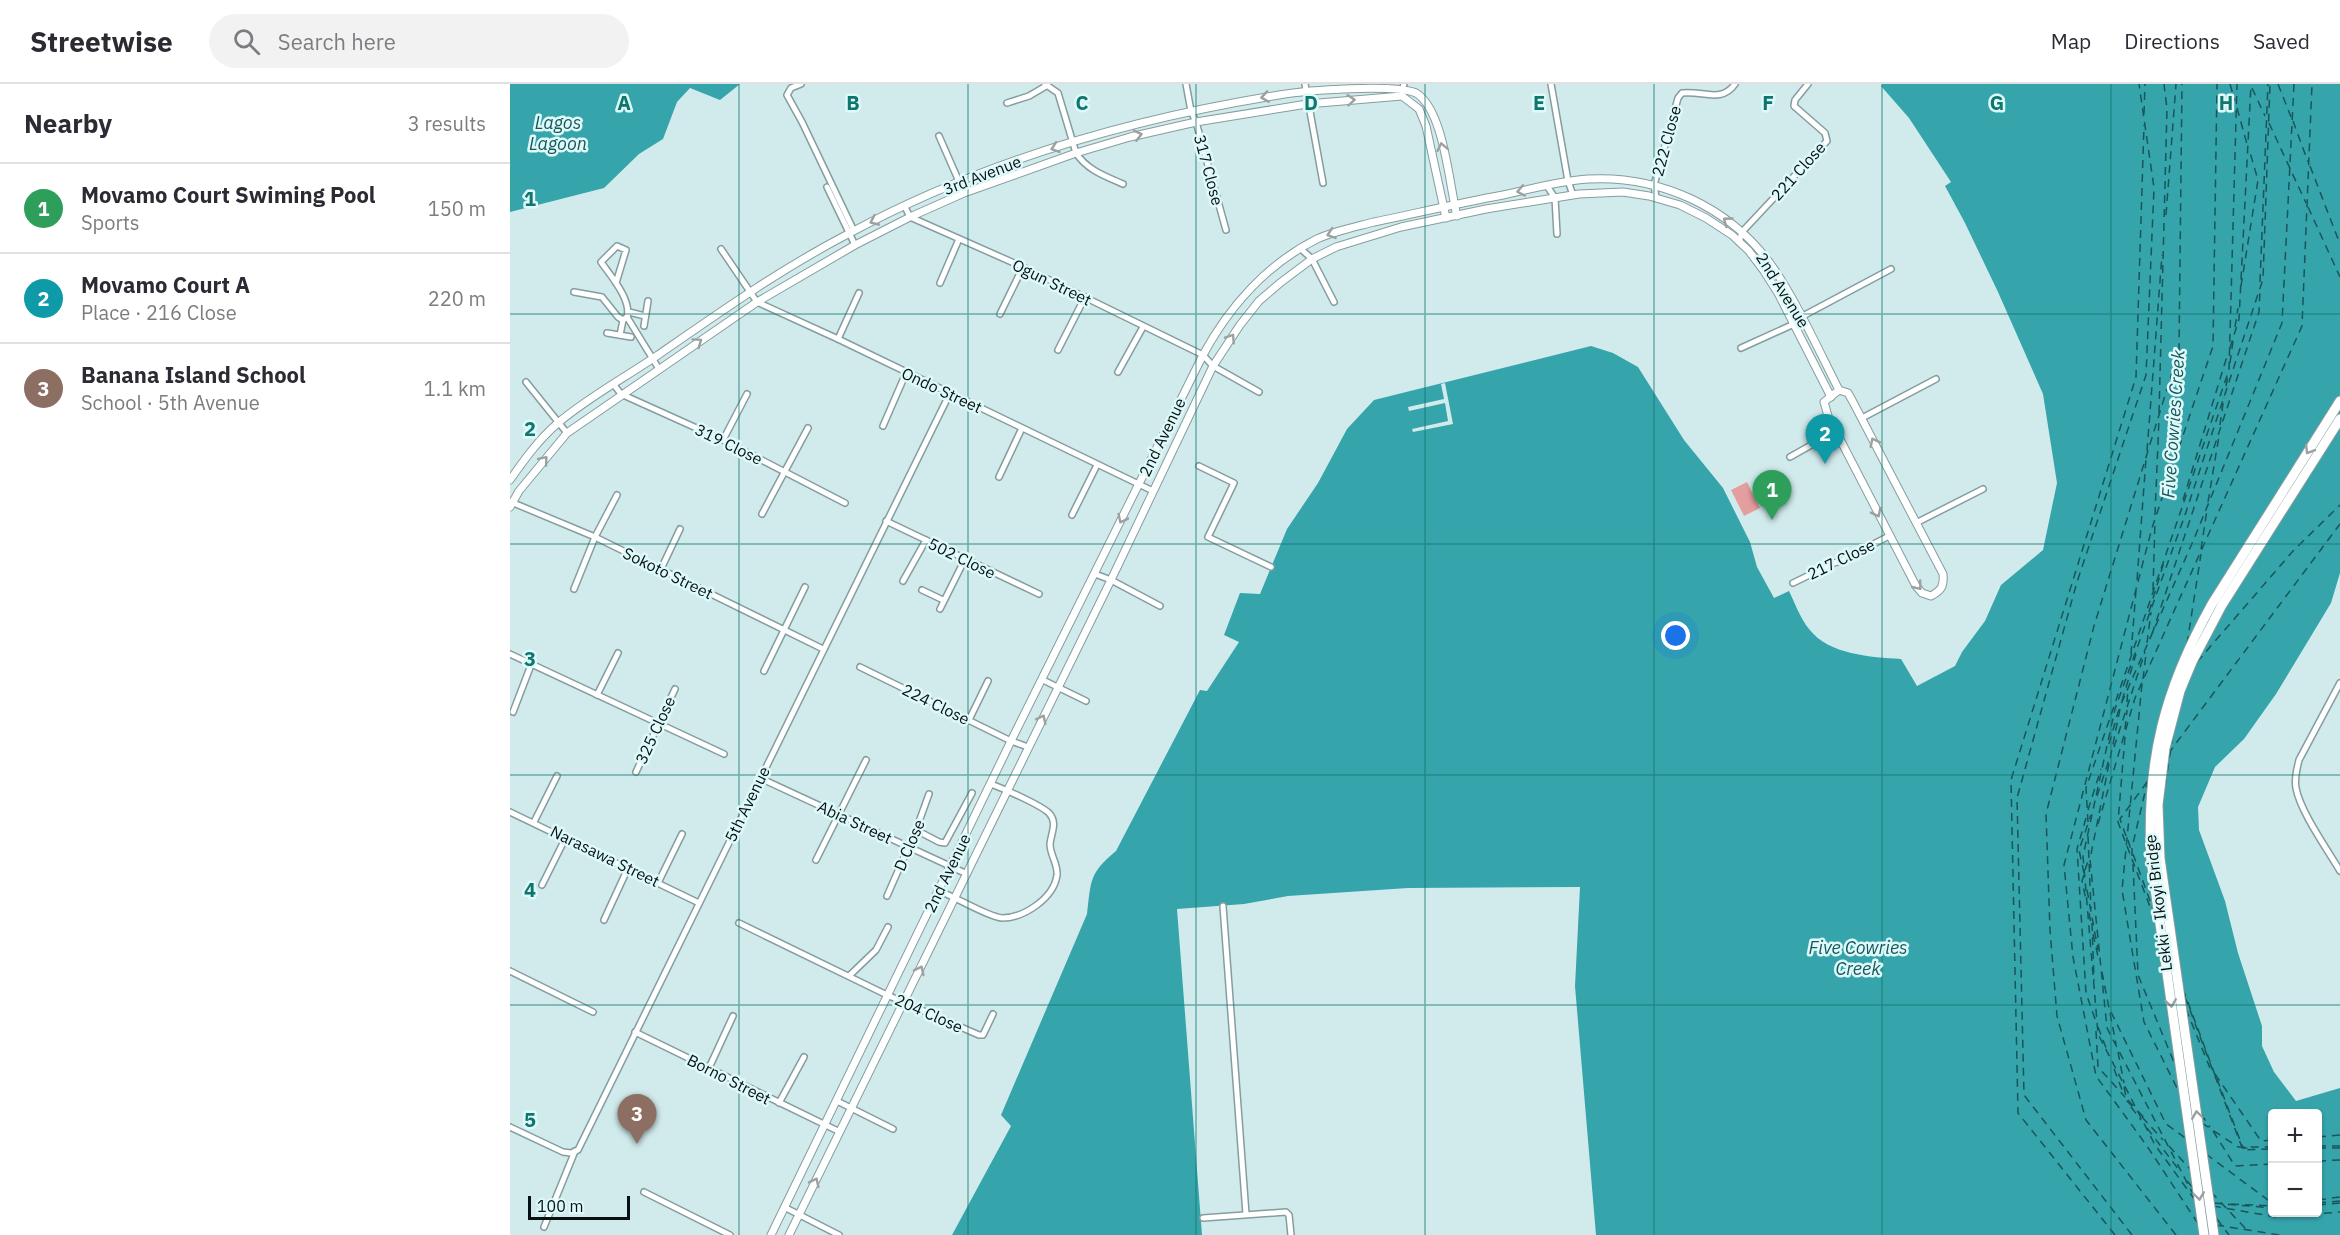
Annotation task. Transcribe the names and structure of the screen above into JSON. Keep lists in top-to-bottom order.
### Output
{
  "streets": {
    "main road": ["Lekki - Ikoyi Bridge"],
    "street": [
      "222 Close",
      "317 Close",
      "221 Close",
      "3rd Avenue",
      "Ogun Street",
      "2nd Avenue",
      "Ondo Street",
      "319 Close",
      "502 Close",
      "217 Close",
      "Sokoto Street",
      "224 Close",
      "325 Close",
      "5th Avenue",
      "Abia Street",
      "D Close",
      "Narasawa Street",
      "204 Close",
      "Borno Street"
    ]
  },
  "crossings": [
    ["222 Close", "2nd Avenue"],
    ["317 Close", "3rd Avenue"],
    ["221 Close", "2nd Avenue"],
    ["3rd Avenue", "Ogun Street"],
    ["3rd Avenue", "Ondo Street"],
    ["3rd Avenue", "319 Close"],
    ["3rd Avenue", "Sokoto Street"],
    ["Ogun Street", "2nd Avenue"],
    ["2nd Avenue", "Ondo Street"],
    ["2nd Avenue", "217 Close"],
    ["2nd Avenue", "224 Close"],
    ["2nd Avenue", "Abia Street"],
    ["2nd Avenue", "204 Close"],
    ["2nd Avenue", "Borno Street"],
    ["Ondo Street", "5th Avenue"],
    ["502 Close", "5th Avenue"],
    ["Sokoto Street", "5th Avenue"],
    ["5th Avenue", "Abia Street"],
    ["5th Avenue", "Narasawa Street"],
    ["5th Avenue", "Borno Street"],
    ["Abia Street", "D Close"]
  ],
  "water": ["Lagos Lagoon", "Five Cowries Creek"],
  "scale_bar": "100 m",
  "page": {
    "header": "Streetwise",
    "search": "Search here",
    "nav": ["Map", "Directions", "Saved"],
    "heading": ["Nearby", "3 results"],
    "list": [
      {
        "mark": "1",
        "name": "Movamo Court Swiming Pool",
        "note": "Sports",
        "value": "150 m"
      },
      {
        "mark": "2",
        "name": "Movamo Court A",
        "note": "Place · 216 Close",
        "value": "220 m"
      },
      {
        "mark": "3",
        "name": "Banana Island School",
        "note": "School · 5th Avenue",
        "value": "1.1 km"
      }
    ],
    "pins": ["2", "1", "3"],
    "map_buttons": ["+", "−"],
    "scale": "100 m"
  },
  "grid": {
    "columns": [
      "A",
      "B",
      "C",
      "D",
      "E",
      "F",
      "G",
      "H"
    ],
    "rows": [
      "1",
      "2",
      "3",
      "4",
      "5"
    ]
  }
}
